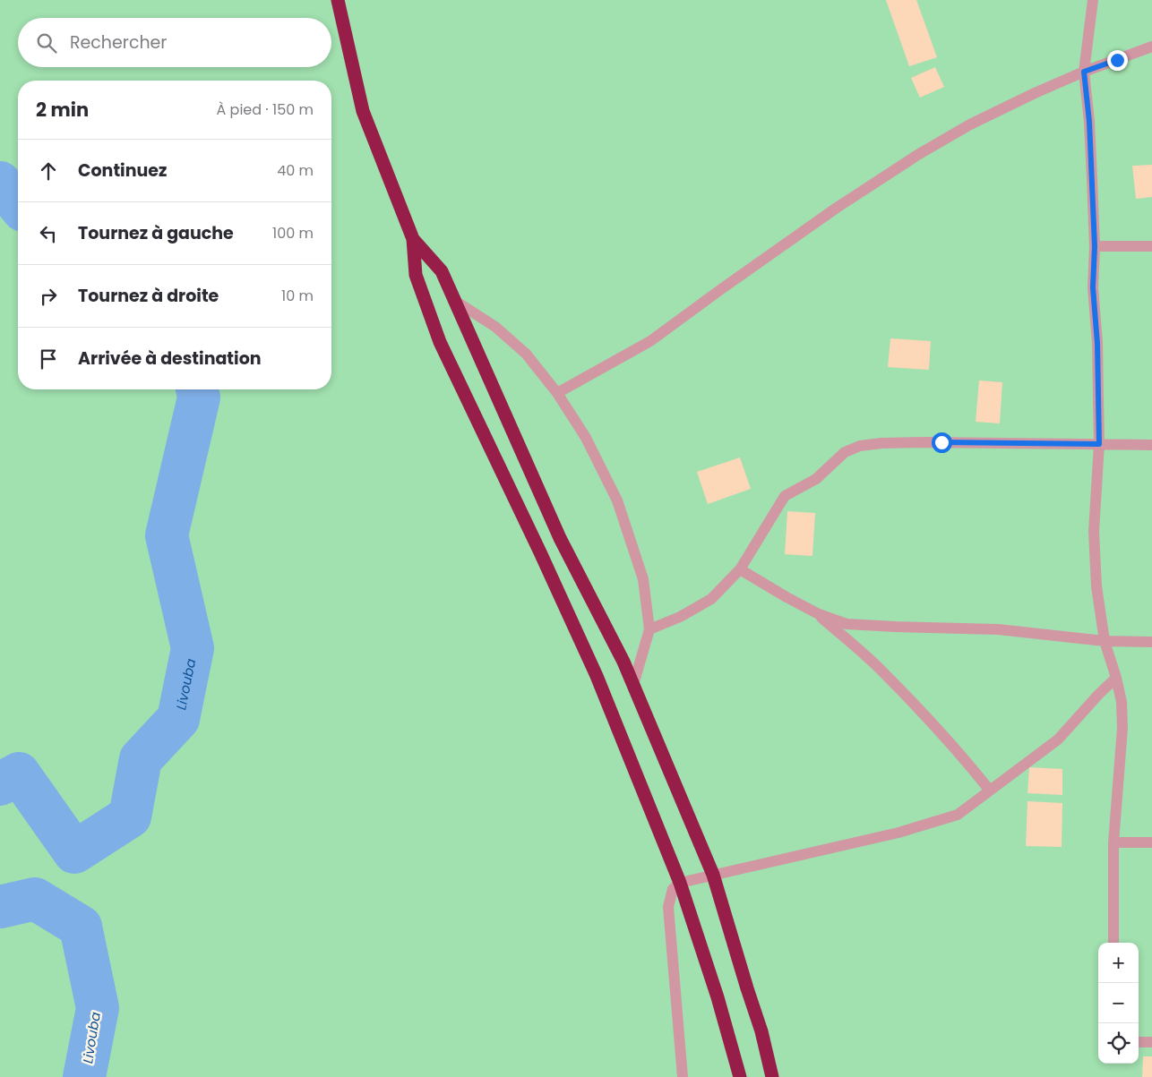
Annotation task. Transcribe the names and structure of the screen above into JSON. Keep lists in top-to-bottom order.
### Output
{
  "water": ["Livouba"],
  "page": {
    "search": "Rechercher",
    "heading": ["2 min", "À pied · 150 m"],
    "list": [
      ["Continuez", "40 m"],
      ["Tournez à gauche", "100 m"],
      ["Tournez à droite", "10 m"],
      "Arrivée à destination"
    ],
    "map_buttons": ["+", "−"]
  }
}
